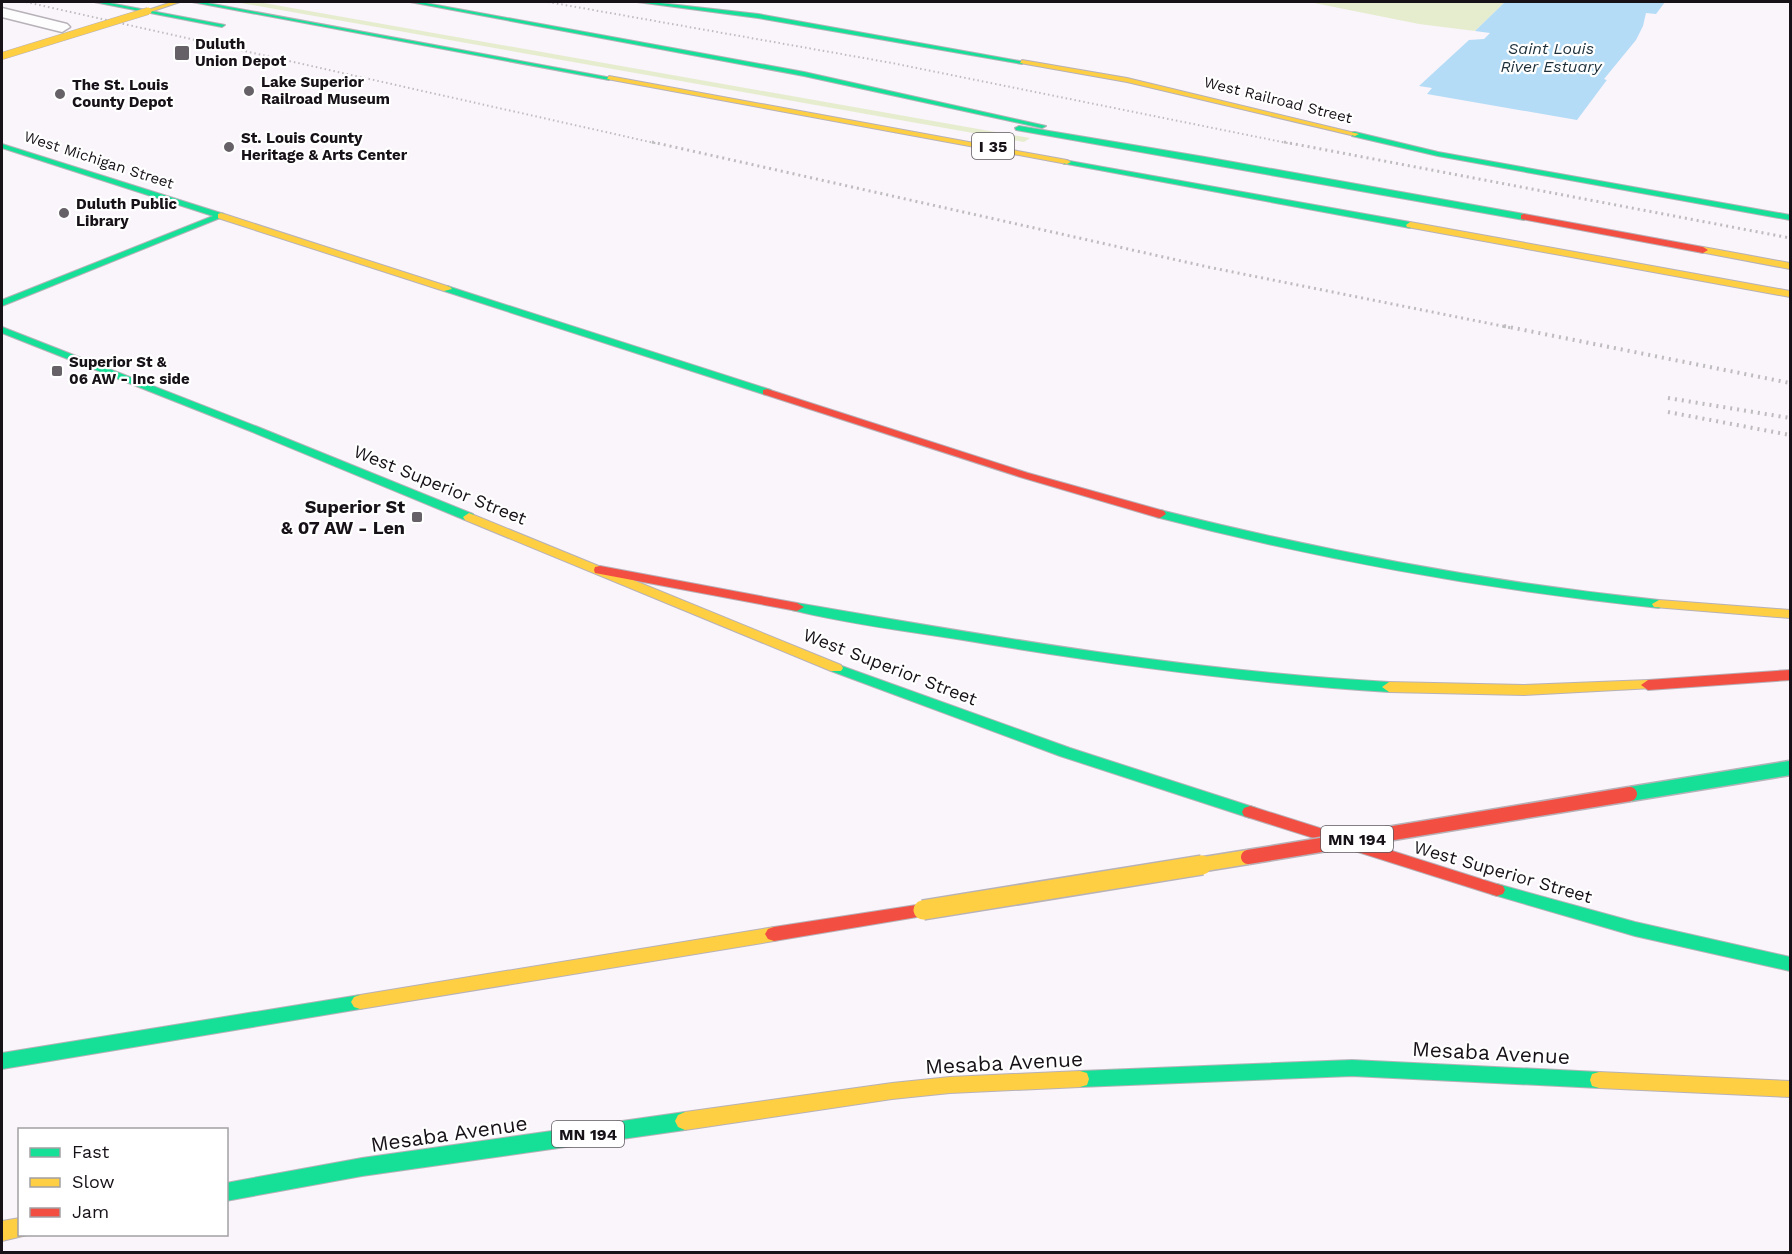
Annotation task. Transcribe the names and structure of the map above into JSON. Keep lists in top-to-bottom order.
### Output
{
  "streets": {
    "main road": [
      "West Railroad Street",
      "I 35",
      "West Michigan Street",
      "West Superior Street",
      "MN 194",
      "Mesaba Avenue"
    ]
  },
  "water": ["Saint Louis River Estuary"],
  "places": {
    "transit": ["Duluth Union Depot", "Superior St & 06 AW - Inc side", "Superior St & 07 AW - Len"],
    "other": [
      "Lake Superior Railroad Museum",
      "The St. Louis County Depot",
      "St. Louis County Heritage & Arts Center",
      "Duluth Public Library"
    ]
  },
  "legend": ["Fast", "Slow", "Jam"]
}
